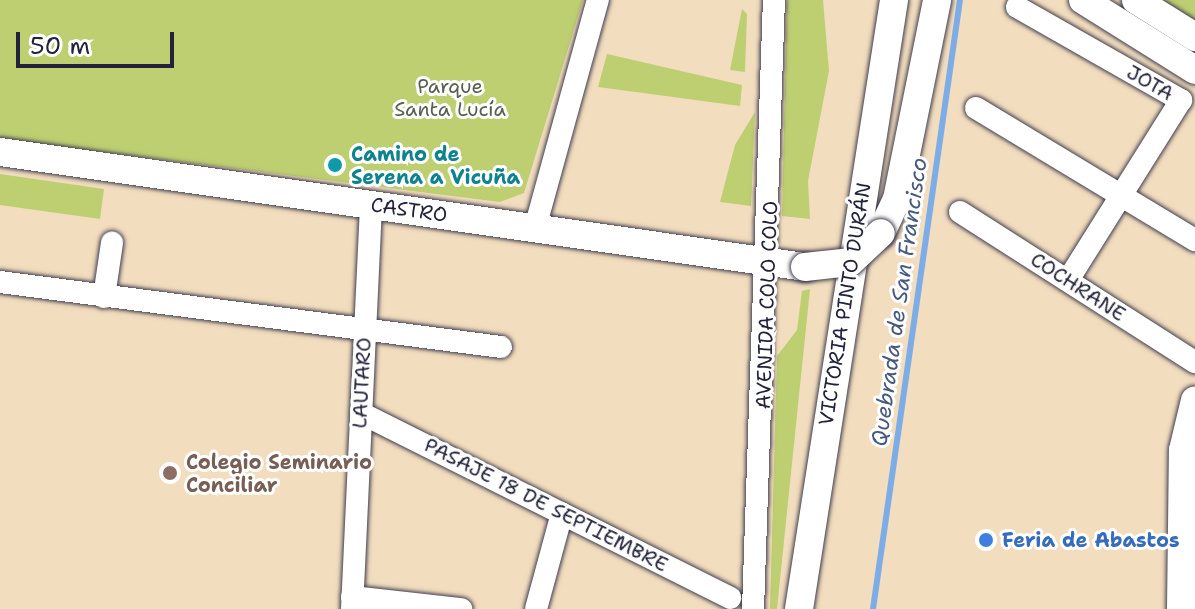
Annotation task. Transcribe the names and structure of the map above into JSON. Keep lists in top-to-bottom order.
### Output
{
  "streets": {
    "main road": ["CASTRO", "VICTORIA PINTO DURÁN"],
    "street": [
      "JOTA",
      "COCHRANE",
      "AVENIDA COLO COLO",
      "LAUTARO",
      "PASAJE 18 DE SEPTIEMBRE"
    ]
  },
  "crossings": [
    ["JOTA", "COCHRANE"],
    ["CASTRO", "AVENIDA COLO COLO"],
    ["CASTRO", "LAUTARO"],
    ["LAUTARO", "PASAJE 18 DE SEPTIEMBRE"]
  ],
  "water": ["Quebrada de San Francisco"],
  "parks": ["Parque Santa Lucía"],
  "places": ["Camino de Serena a Vicuña", "Colegio Seminario Conciliar", "Feria de Abastos"],
  "scale_bar": "50 m"
}
